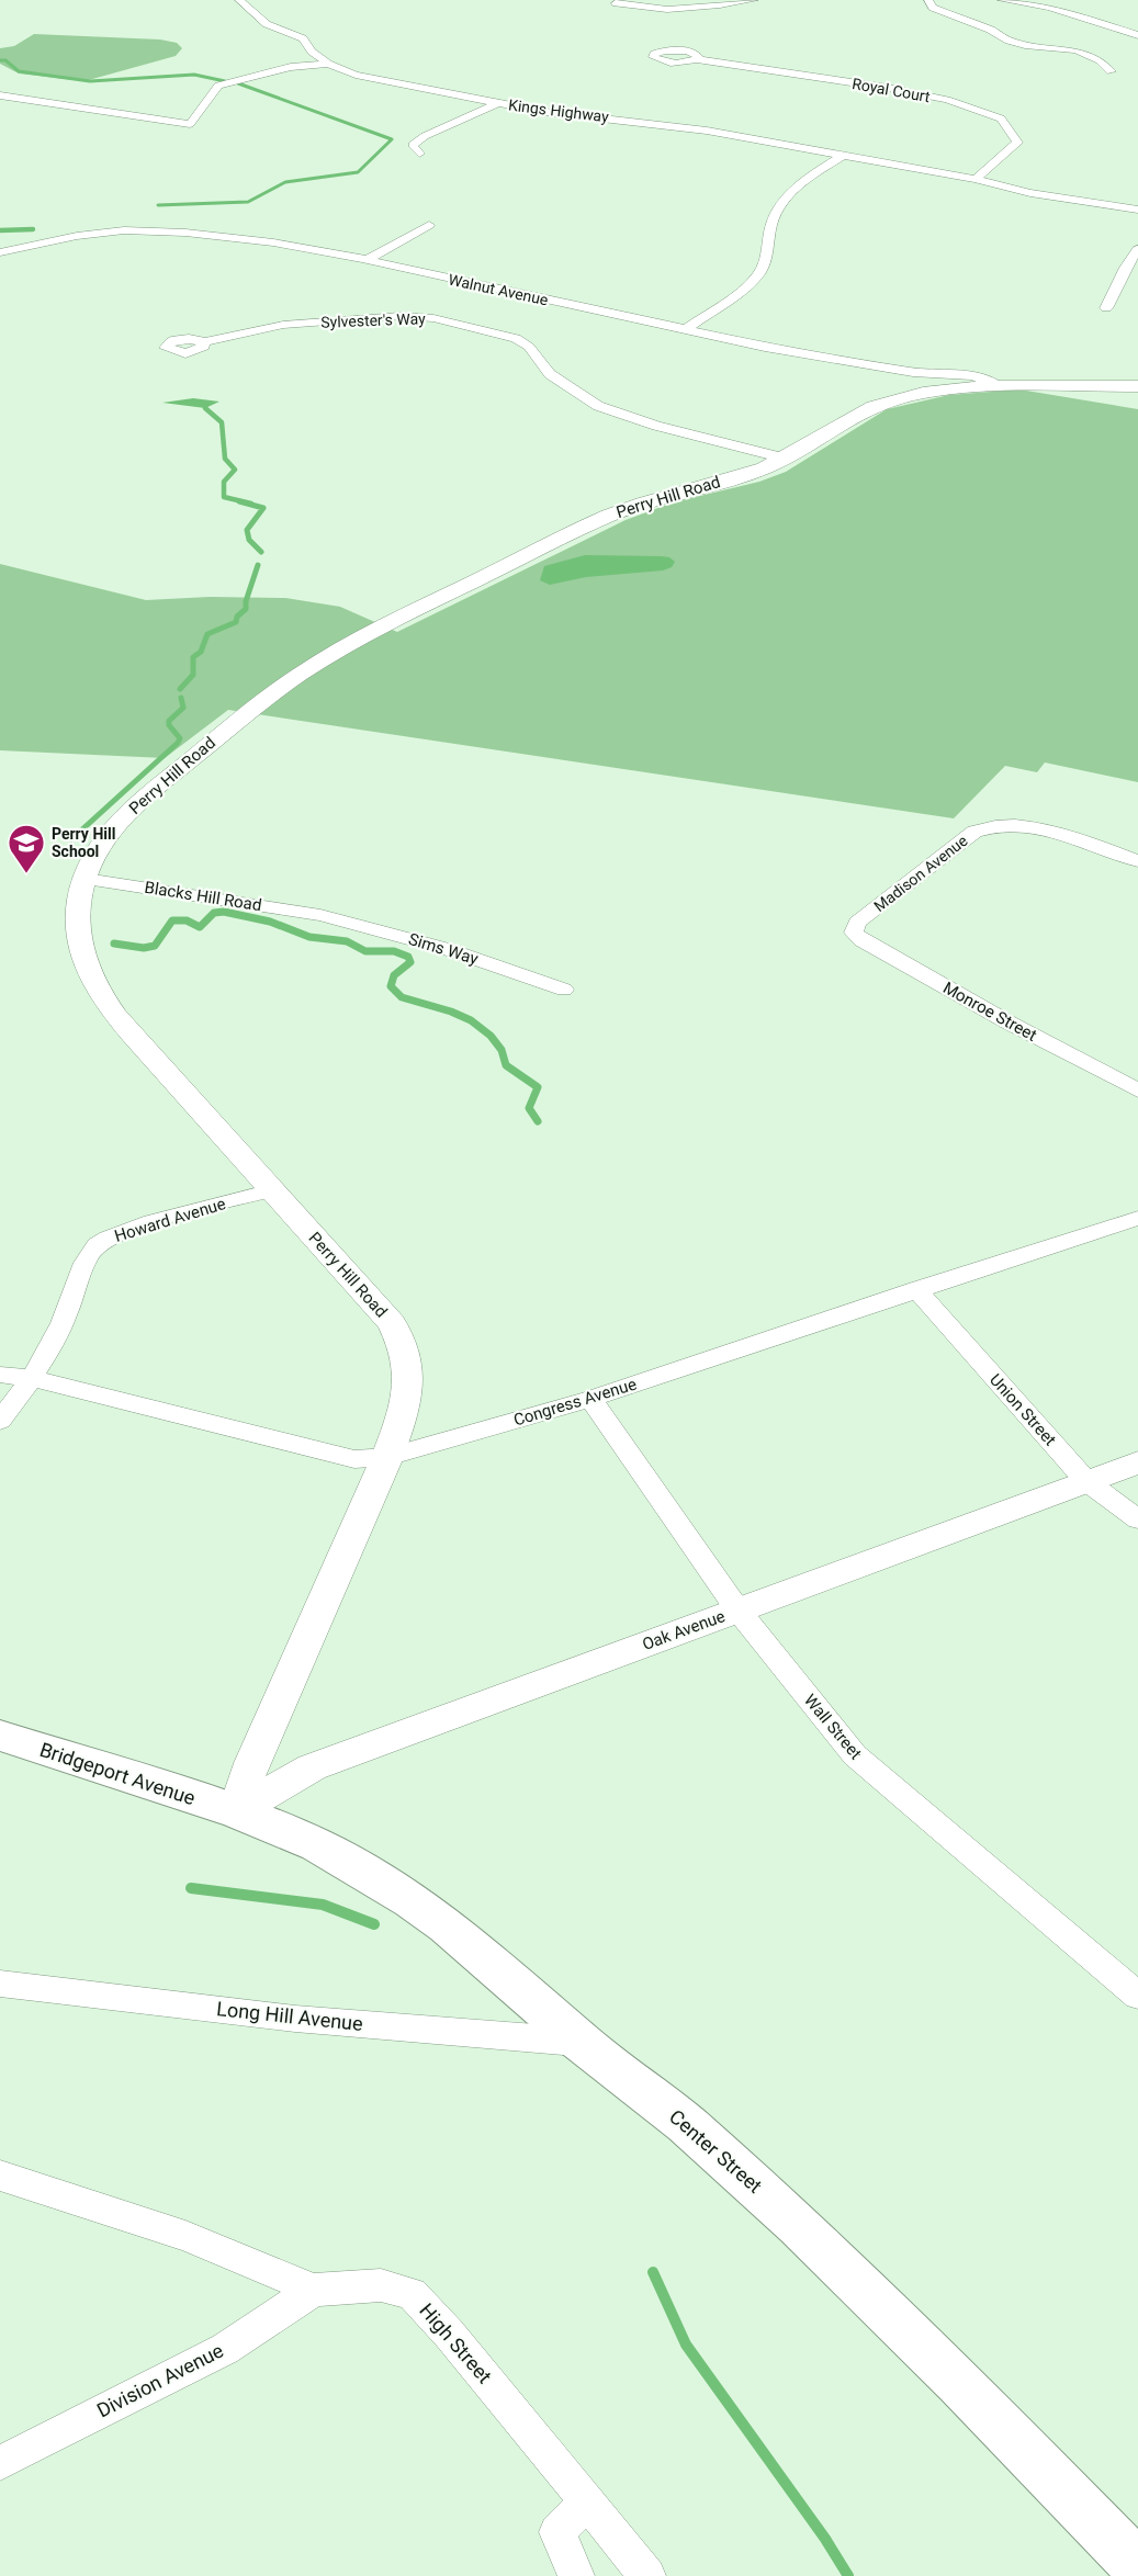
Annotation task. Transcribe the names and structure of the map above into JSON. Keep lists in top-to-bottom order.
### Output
{
  "streets": {
    "main road": ["Bridgeport Avenue", "Center Street"],
    "street": [
      "Royal Court",
      "Kings Highway",
      "Walnut Avenue",
      "Sylvester's Way",
      "Perry Hill Road",
      "Madison Avenue",
      "Blacks Hill Road",
      "Sims Way",
      "Monroe Street",
      "Howard Avenue",
      "Congress Avenue",
      "Union Street",
      "Oak Avenue",
      "Wall Street",
      "Long Hill Avenue",
      "High Street",
      "Division Avenue"
    ]
  },
  "crossings": [
    ["Royal Court", "Kings Highway"],
    ["Walnut Avenue", "Perry Hill Road"],
    ["Sylvester's Way", "Perry Hill Road"],
    ["Perry Hill Road", "Blacks Hill Road"],
    ["Perry Hill Road", "Howard Avenue"],
    ["Perry Hill Road", "Congress Avenue"],
    ["Perry Hill Road", "Oak Avenue"],
    ["Perry Hill Road", "Bridgeport Avenue"],
    ["Perry Hill Road", "Center Street"],
    ["Madison Avenue", "Monroe Street"],
    ["Blacks Hill Road", "Sims Way"],
    ["Howard Avenue", "Congress Avenue"],
    ["Congress Avenue", "Union Street"],
    ["Congress Avenue", "Wall Street"],
    ["Union Street", "Oak Avenue"],
    ["Oak Avenue", "Wall Street"],
    ["Oak Avenue", "Bridgeport Avenue"],
    ["Oak Avenue", "Center Street"],
    ["Bridgeport Avenue", "Center Street"],
    ["Long Hill Avenue", "Center Street"],
    ["High Street", "Division Avenue"]
  ],
  "places": {
    "school or university": ["Perry Hill School"]
  }
}
